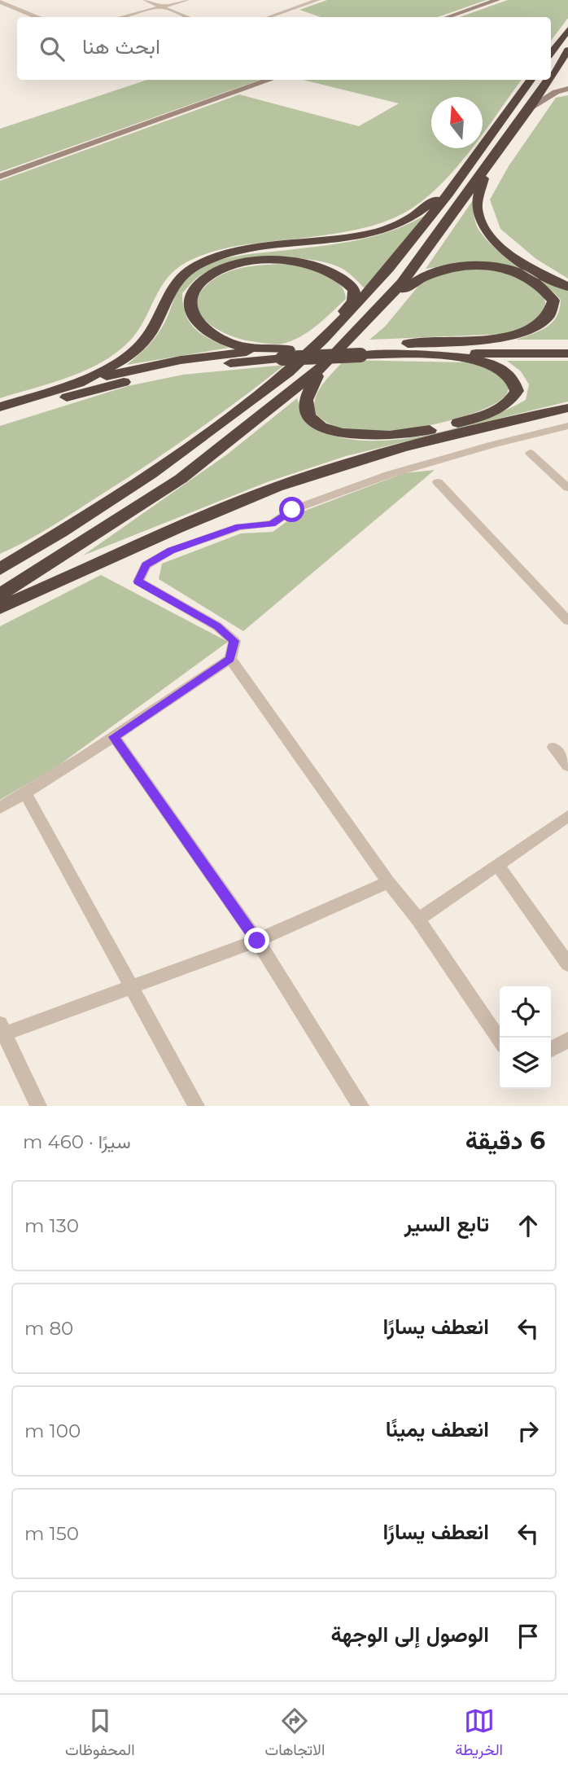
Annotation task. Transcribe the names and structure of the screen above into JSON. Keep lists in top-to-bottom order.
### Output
{
  "north": "top",
  "page": {
    "search": "ابحث هنا",
    "heading": ["6 دقيقة", "سيرًا · 460 m"],
    "list": [
      ["تابع السير", "130 m"],
      ["انعطف يسارًا", "80 m"],
      ["انعطف يمينًا", "100 m"],
      ["انعطف يسارًا", "150 m"],
      "الوصول إلى الوجهة"
    ],
    "nav": ["الخريطة", "الاتجاهات", "المحفوظات"]
  }
}
